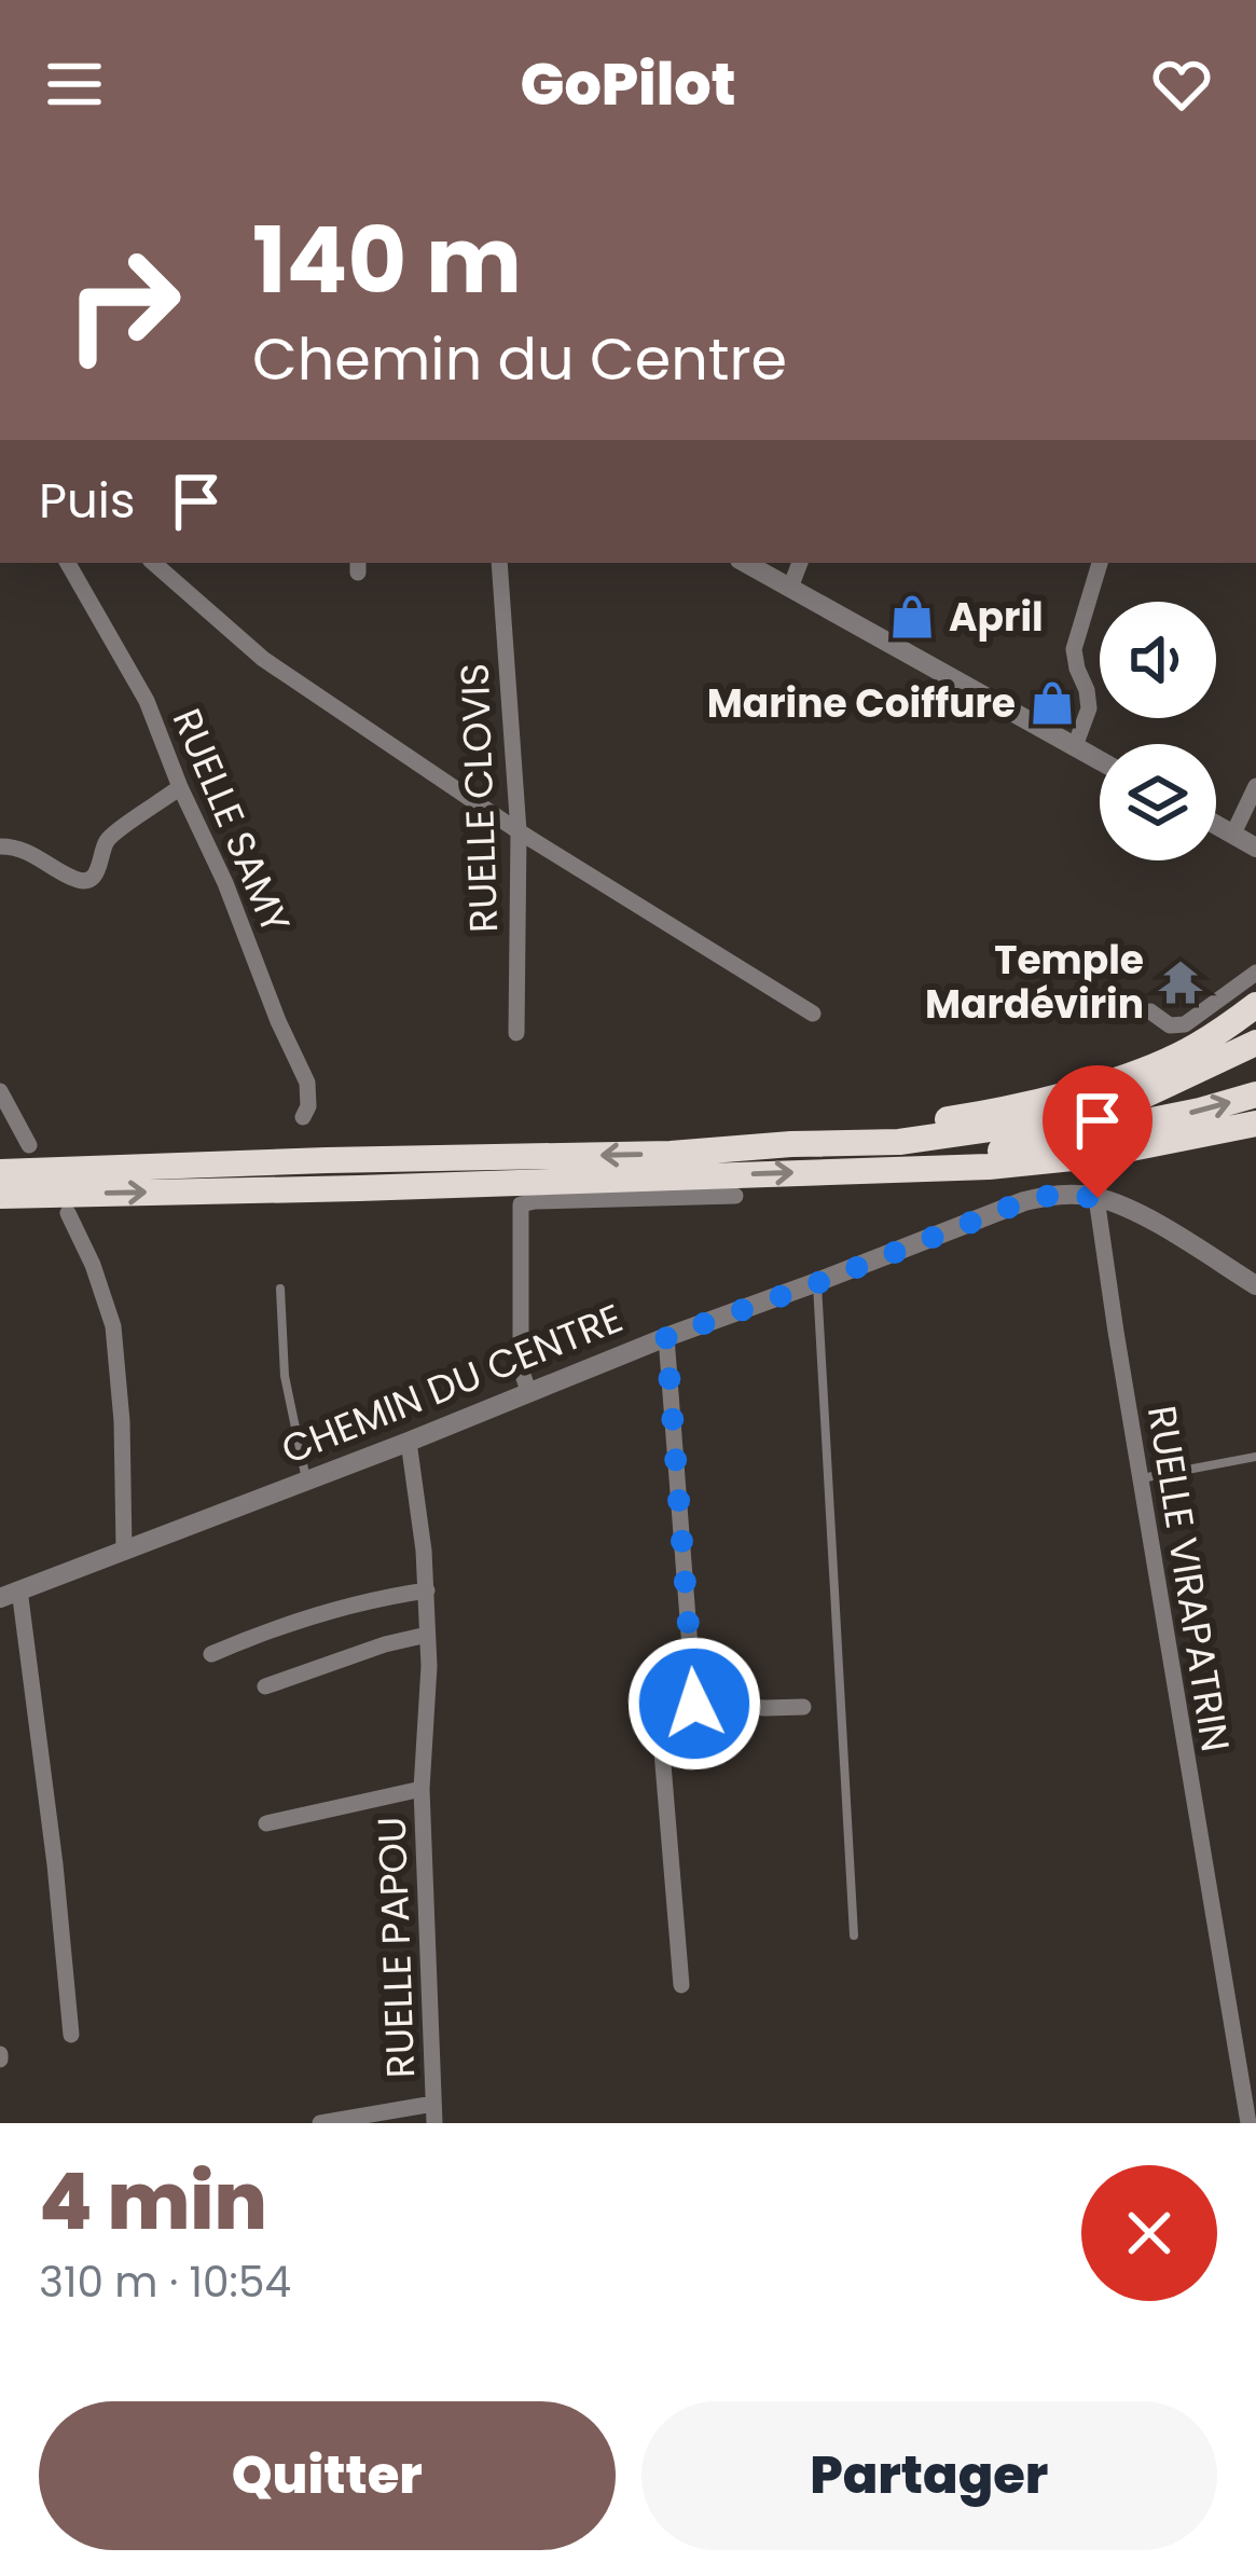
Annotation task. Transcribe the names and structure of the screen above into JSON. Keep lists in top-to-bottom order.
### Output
{
  "streets": {
    "street": [
      "RUELLE CLOVIS",
      "RUELLE SAMY",
      "CHEMIN DU CENTRE",
      "RUELLE VIRAPATRIN",
      "RUELLE PAPOU"
    ]
  },
  "crossings": [
    ["CHEMIN DU CENTRE", "RUELLE VIRAPATRIN"],
    ["CHEMIN DU CENTRE", "RUELLE PAPOU"]
  ],
  "places": {
    "shop": ["April", "Marine Coiffure"],
    "temple": ["Temple Mardévirin"]
  },
  "page": {
    "header": "GoPilot",
    "turn": ["140 m", "Chemin du Centre"],
    "then": "Puis",
    "heading": ["4 min", "310 m · 10:54"],
    "buttons": ["Quitter", "Partager"]
  }
}
